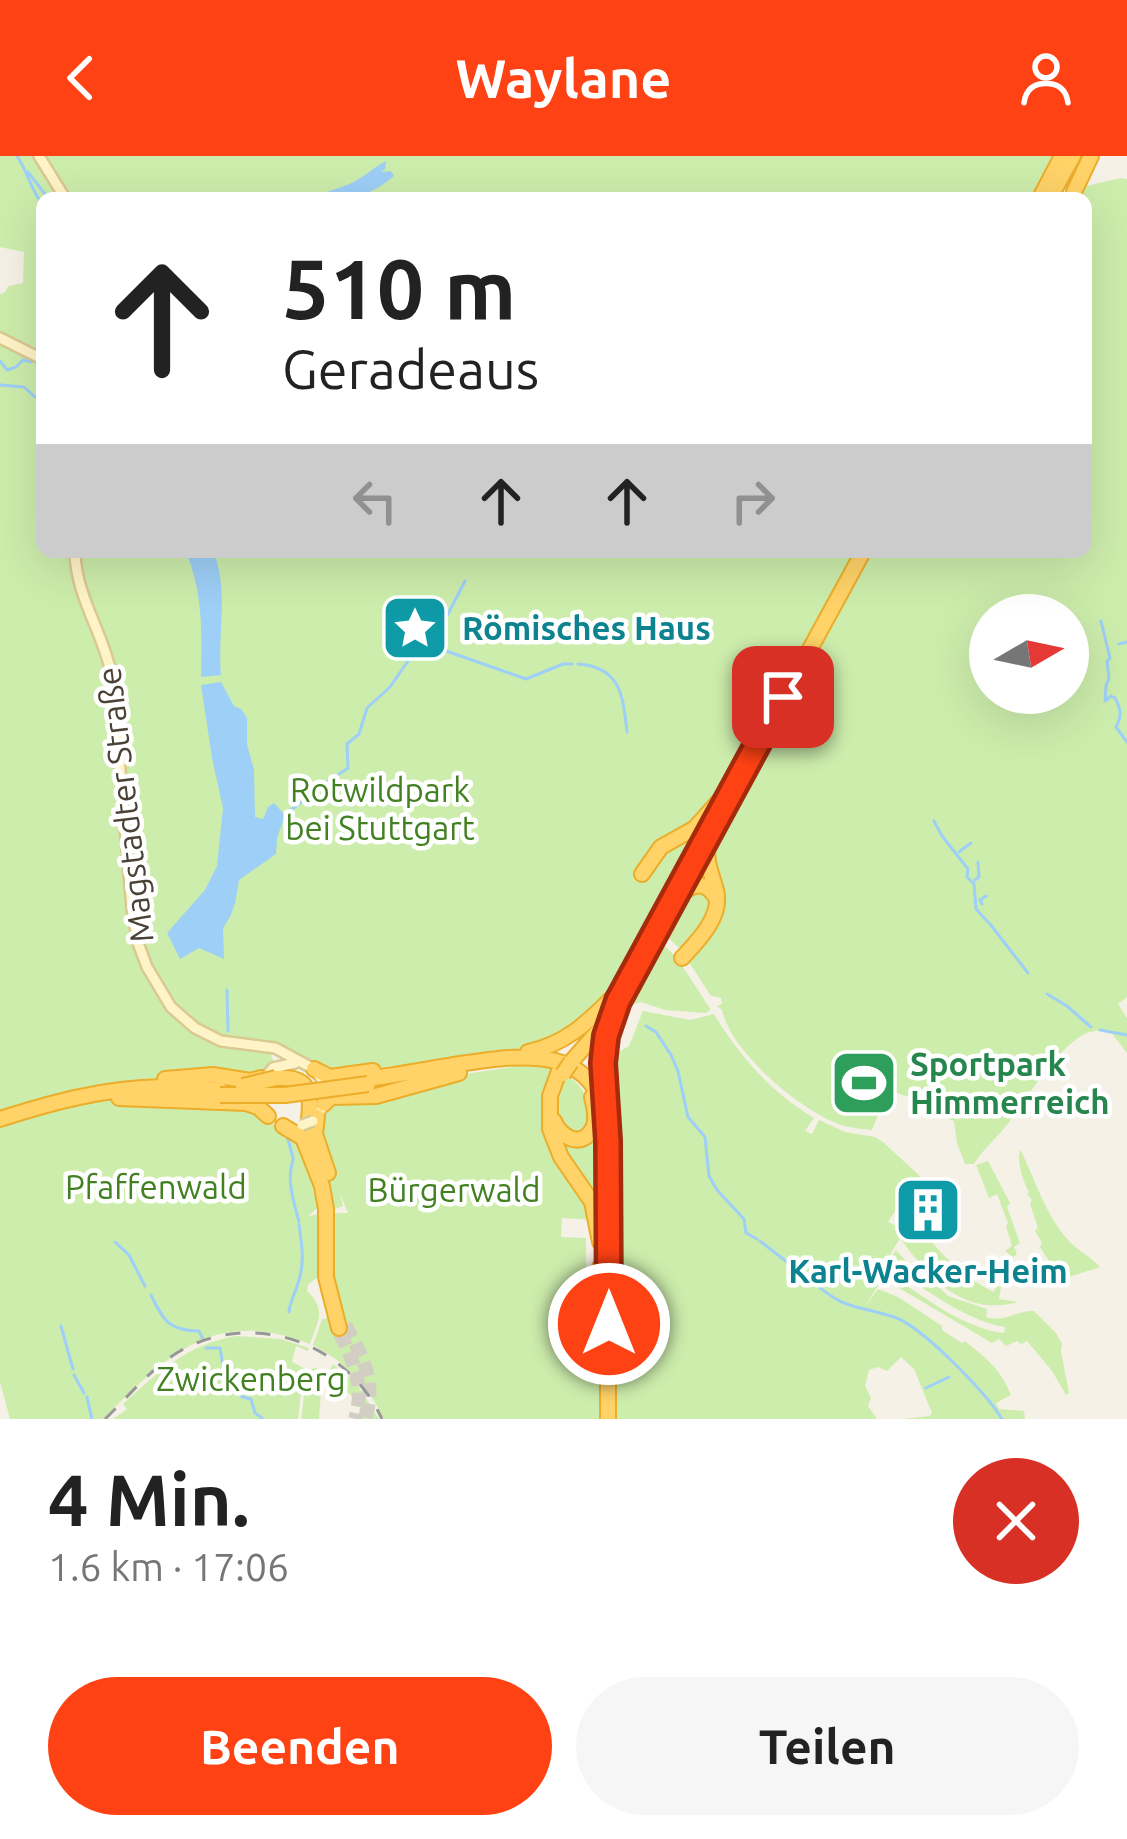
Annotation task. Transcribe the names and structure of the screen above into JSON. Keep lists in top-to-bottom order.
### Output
{
  "streets": {
    "main road": ["Magstadter Straße"]
  },
  "parks": [
    "Rotwildpark bei Stuttgart",
    "Pfaffenwald",
    "Bürgerwald",
    "Zwickenberg"
  ],
  "places": {
    "place": ["Römisches Haus"],
    "sports": ["Sportpark Himmerreich"],
    "building": ["Karl-Wacker-Heim"]
  },
  "north": "right",
  "page": {
    "header": "Waylane",
    "turn": ["510 m", "Geradeaus"],
    "heading": ["4 Min.", "1.6 km · 17:06"],
    "buttons": ["Beenden", "Teilen"]
  }
}
